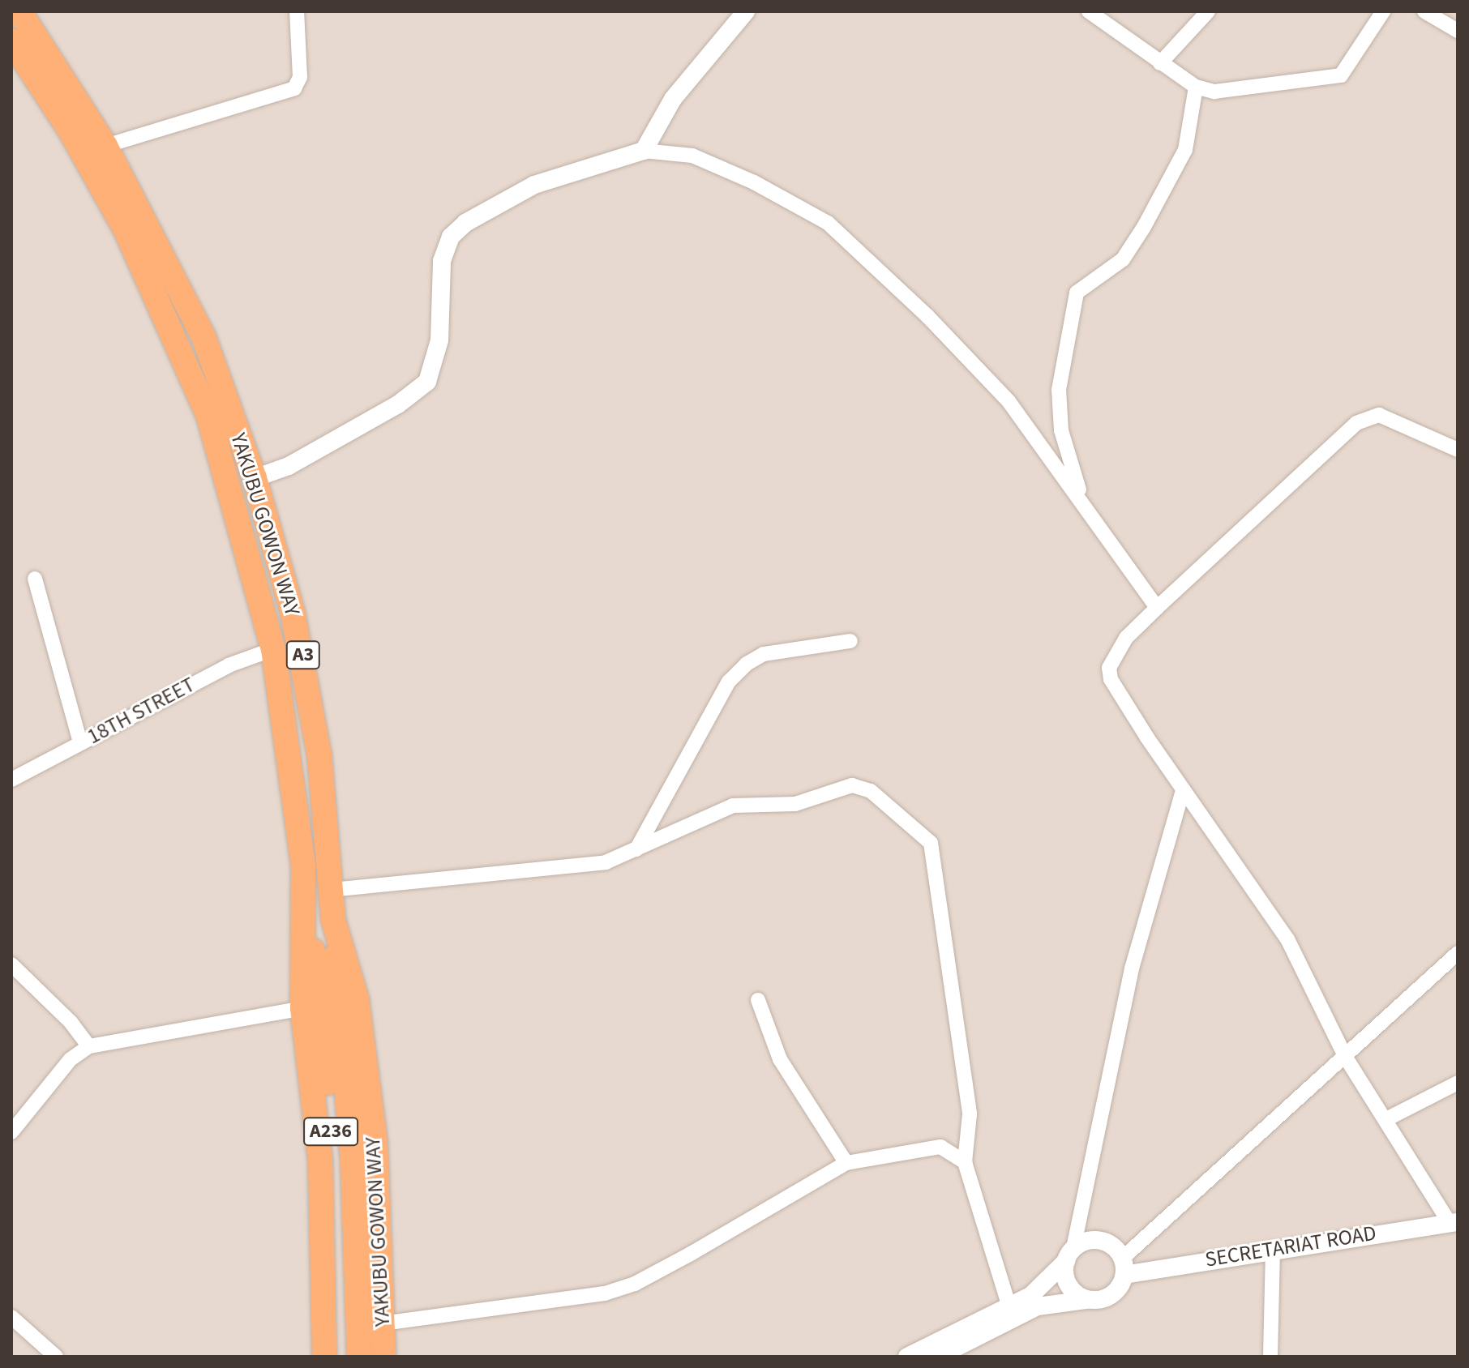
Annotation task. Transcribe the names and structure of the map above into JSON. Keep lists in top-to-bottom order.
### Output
{
  "streets": {
    "highway": ["YAKUBU GOWON WAY", "A3", "A236"],
    "street": ["18TH STREET", "SECRETARIAT ROAD"]
  },
  "crossings": [
    ["YAKUBU GOWON WAY", "18TH STREET"],
    ["YAKUBU GOWON WAY", "A236"]
  ]
}
